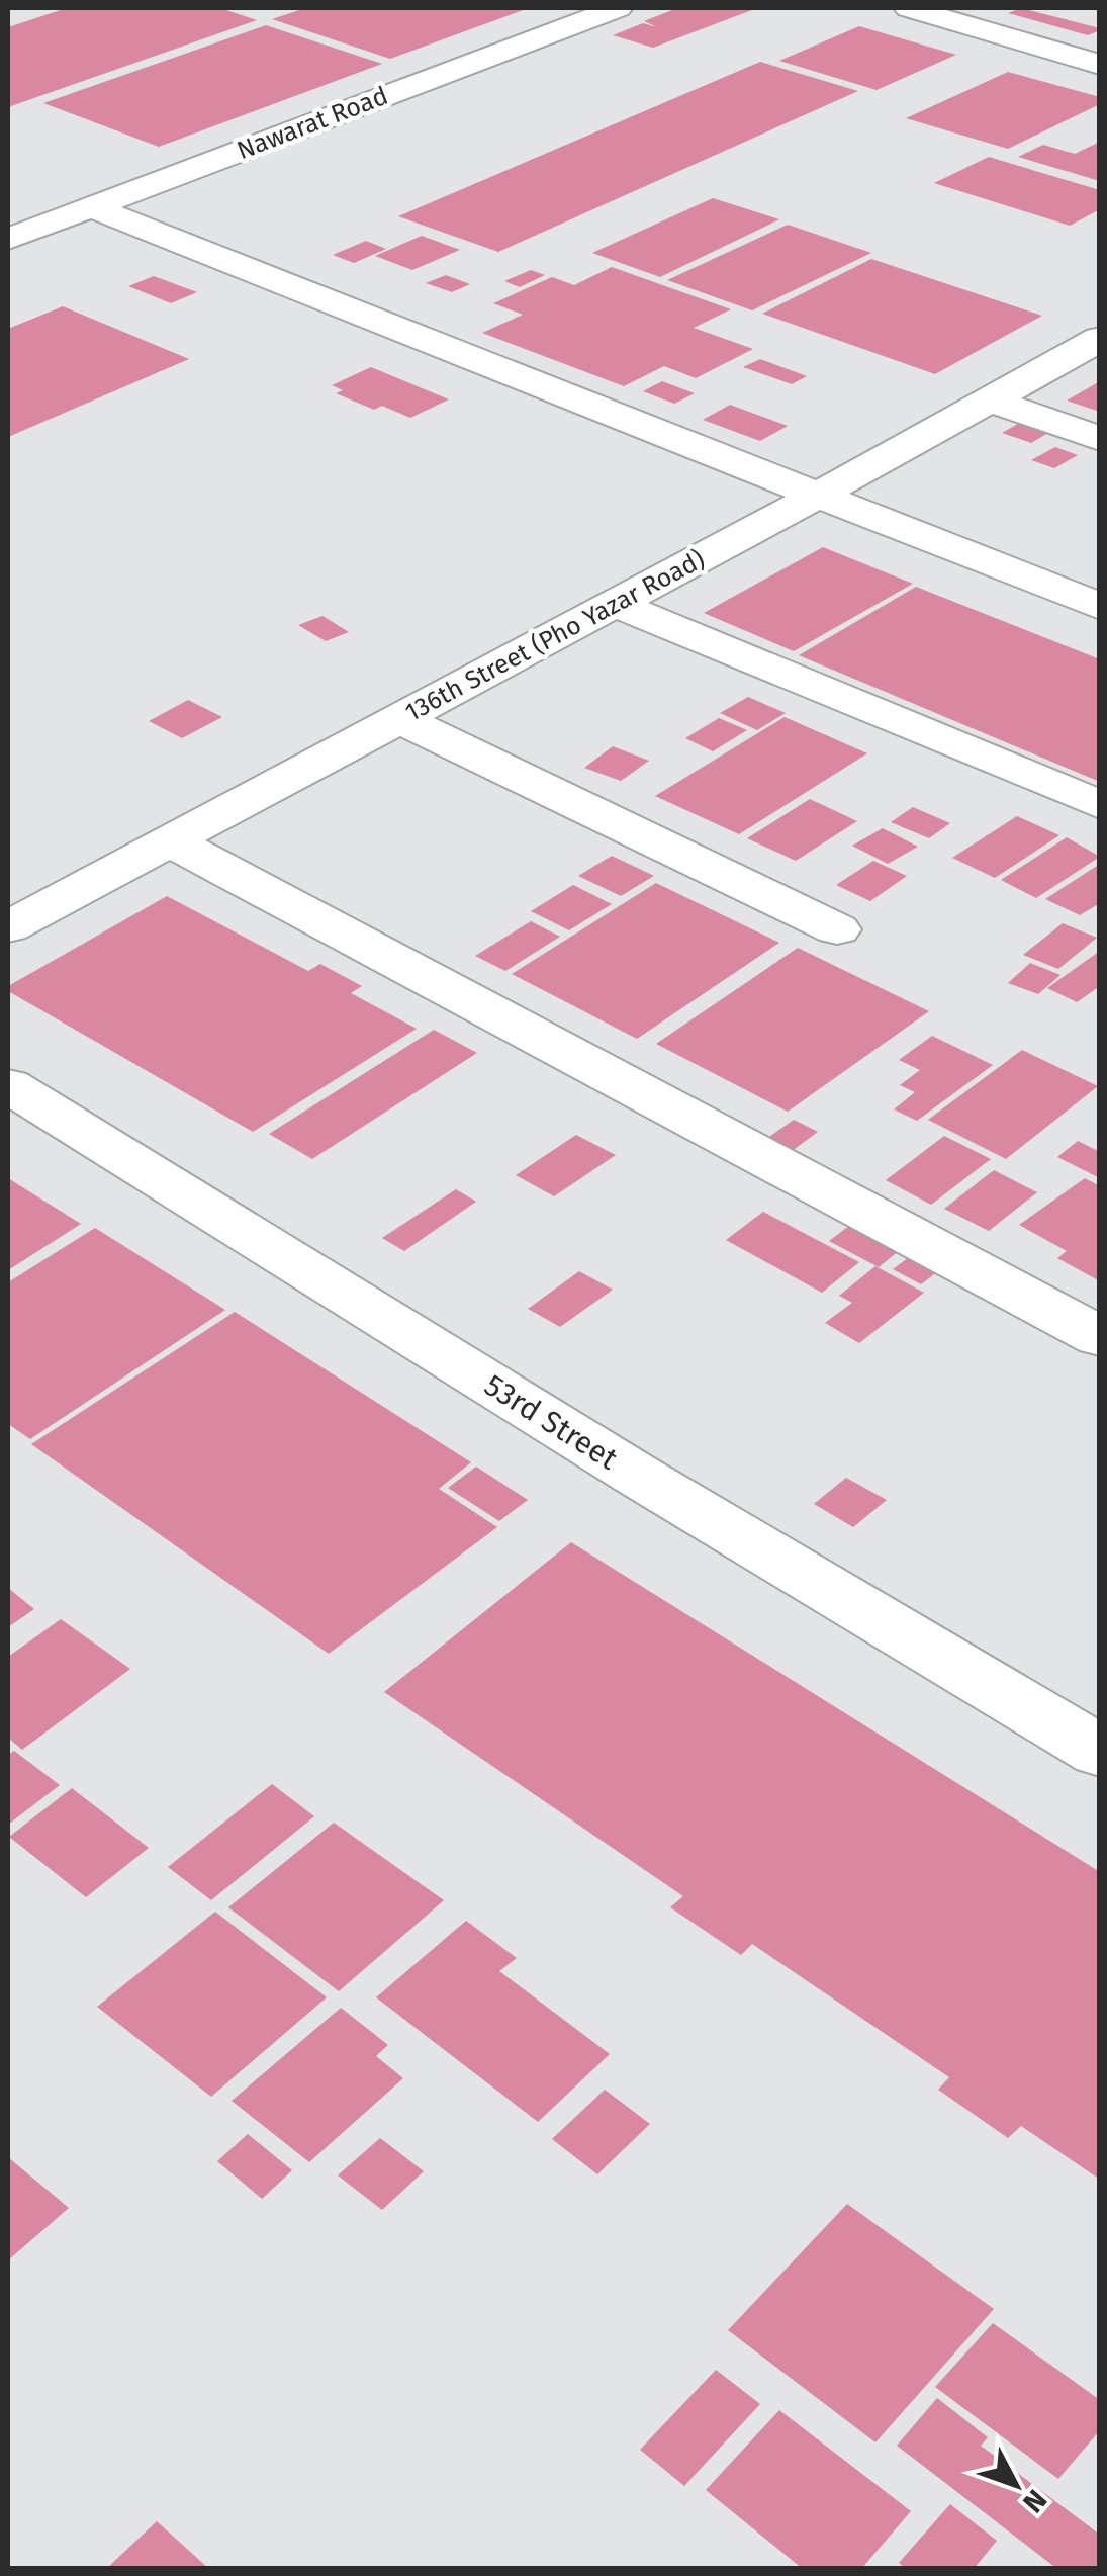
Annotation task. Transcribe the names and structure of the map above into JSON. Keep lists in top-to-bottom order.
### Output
{
  "streets": {
    "street": ["Nawarat Road", "136th Street (Pho Yazar Road)", "53rd Street"]
  },
  "north": "bottom right"
}
